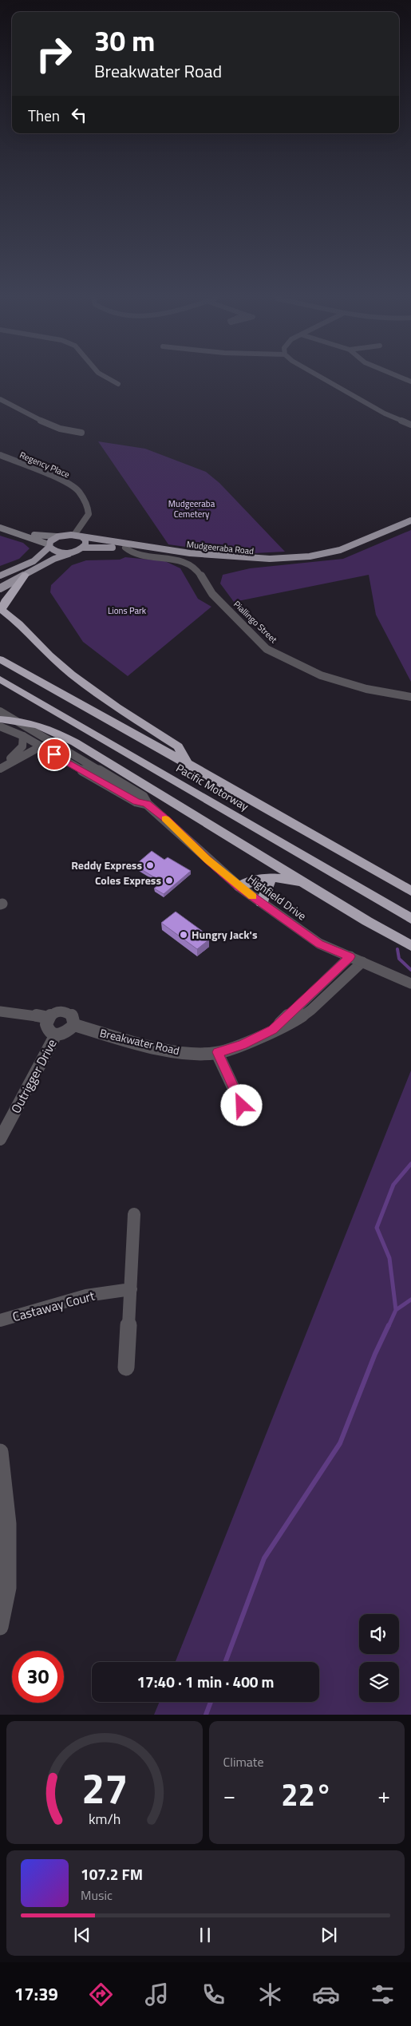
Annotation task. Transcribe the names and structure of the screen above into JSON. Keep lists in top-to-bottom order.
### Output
{
  "streets": {
    "highway": ["Pacific Motorway"],
    "main road": ["Mudgeeraba Road"],
    "street": [
      "Regency Place",
      "Piallingo Street",
      "Highfield Drive",
      "Breakwater Road",
      "Outrigger Drive",
      "Castaway Court"
    ]
  },
  "crossings": [
    ["Regency Place", "Mudgeeraba Road"],
    ["Mudgeeraba Road", "Piallingo Street"],
    ["Highfield Drive", "Breakwater Road"],
    ["Breakwater Road", "Outrigger Drive"]
  ],
  "parks": ["Mudgeeraba Cemetery", "Lions Park"],
  "places": ["Reddy Express", "Coles Express", "Hungry Jack's"],
  "page": {
    "turn": ["30 m", "Breakwater Road"],
    "then": "Then",
    "limit": "30",
    "trip": "17:40 · 1 min · 400 m",
    "tile": "Climate",
    "heat": ["−", "22°", "+"],
    "song": ["107.2 FM", "Music"],
    "tabs": "17:39",
    "gauge": ["27", "km/h"]
  }
}
